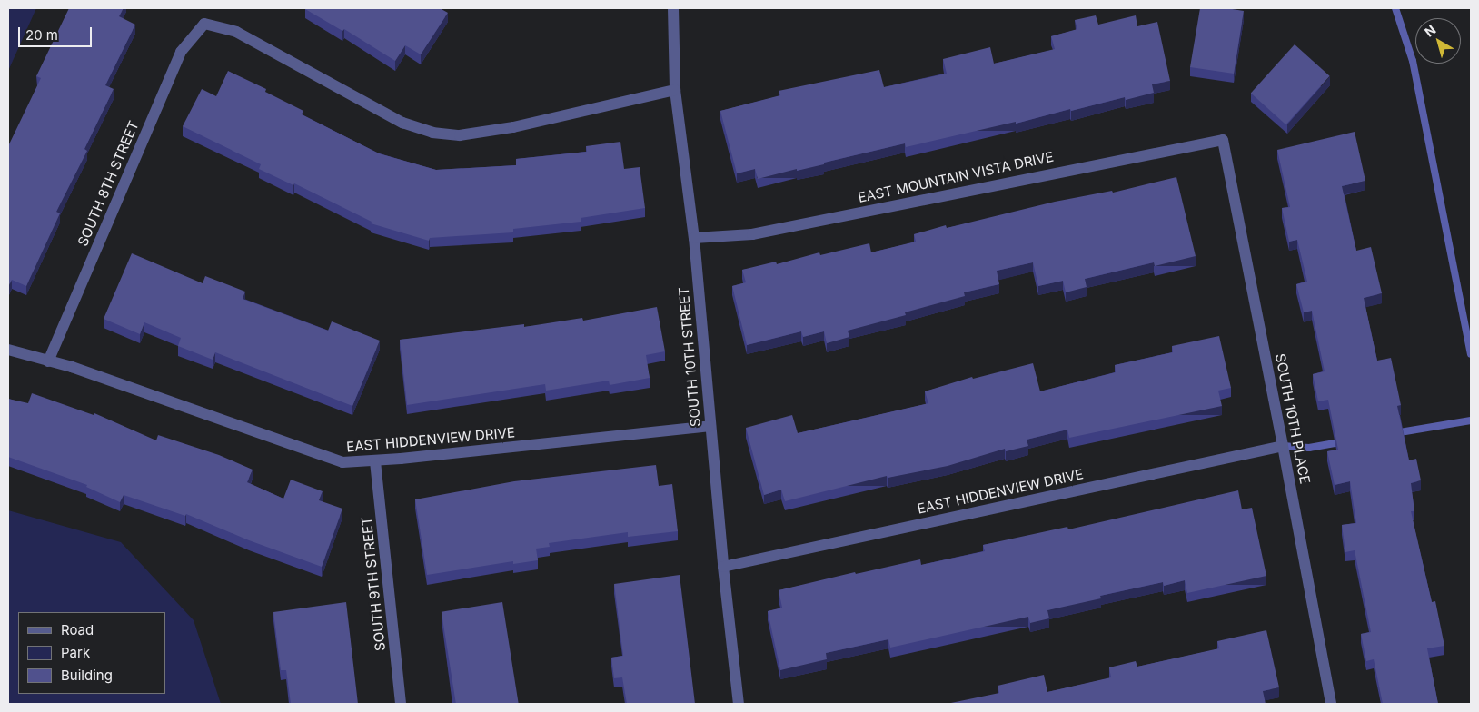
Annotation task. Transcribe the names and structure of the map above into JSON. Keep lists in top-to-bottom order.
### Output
{
  "streets": {
    "street": [
      "EAST MOUNTAIN VISTA DRIVE",
      "SOUTH 8TH STREET",
      "SOUTH 10TH STREET",
      "SOUTH 10TH PLACE",
      "EAST HIDDENVIEW DRIVE",
      "SOUTH 9TH STREET"
    ]
  },
  "crossings": [
    ["EAST MOUNTAIN VISTA DRIVE", "SOUTH 10TH STREET"],
    ["EAST MOUNTAIN VISTA DRIVE", "SOUTH 10TH PLACE"],
    ["SOUTH 8TH STREET", "SOUTH 10TH STREET"],
    ["SOUTH 8TH STREET", "EAST HIDDENVIEW DRIVE"],
    ["SOUTH 10TH STREET", "EAST HIDDENVIEW DRIVE"],
    ["SOUTH 10TH PLACE", "EAST HIDDENVIEW DRIVE"],
    ["EAST HIDDENVIEW DRIVE", "SOUTH 9TH STREET"]
  ],
  "legend": ["Road", "Park", "Building"],
  "scale_bar": "20 m",
  "north": "top left"
}
